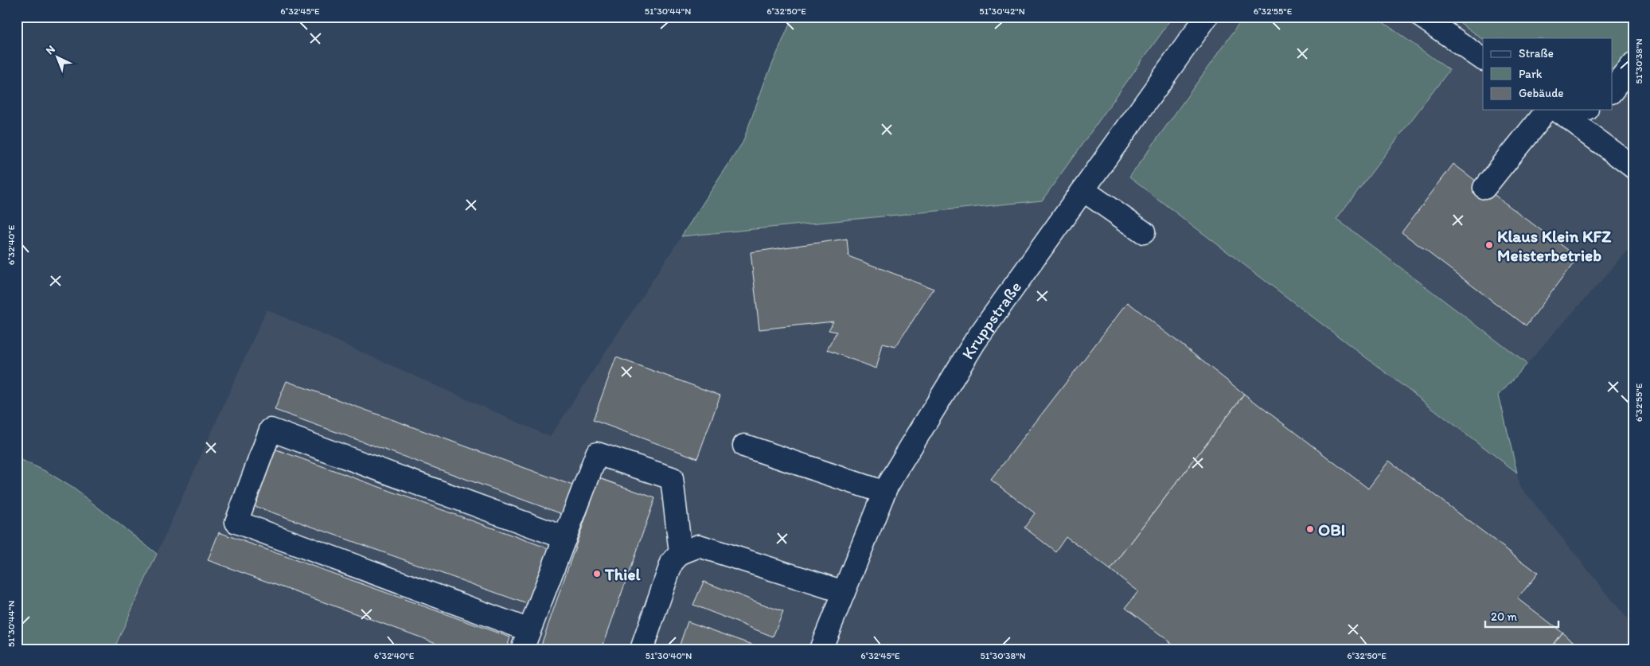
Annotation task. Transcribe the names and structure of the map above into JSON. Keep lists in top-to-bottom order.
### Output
{
  "streets": {
    "street": ["Kruppstraße"]
  },
  "places": ["Klaus Klein KFZ Meisterbetrieb", "OBI", "Thiel"],
  "legend": ["Straße", "Park", "Gebäude"],
  "scale_bar": "20 m",
  "north": "top left",
  "coordinates": [
    "6°32'45\"E",
    "51°30'44\"N",
    "6°32'50\"E",
    "51°30'42\"N",
    "6°32'55\"E",
    "51°30'38\"N",
    "6°32'40\"E",
    "51°30'40\"N"
  ]
}
